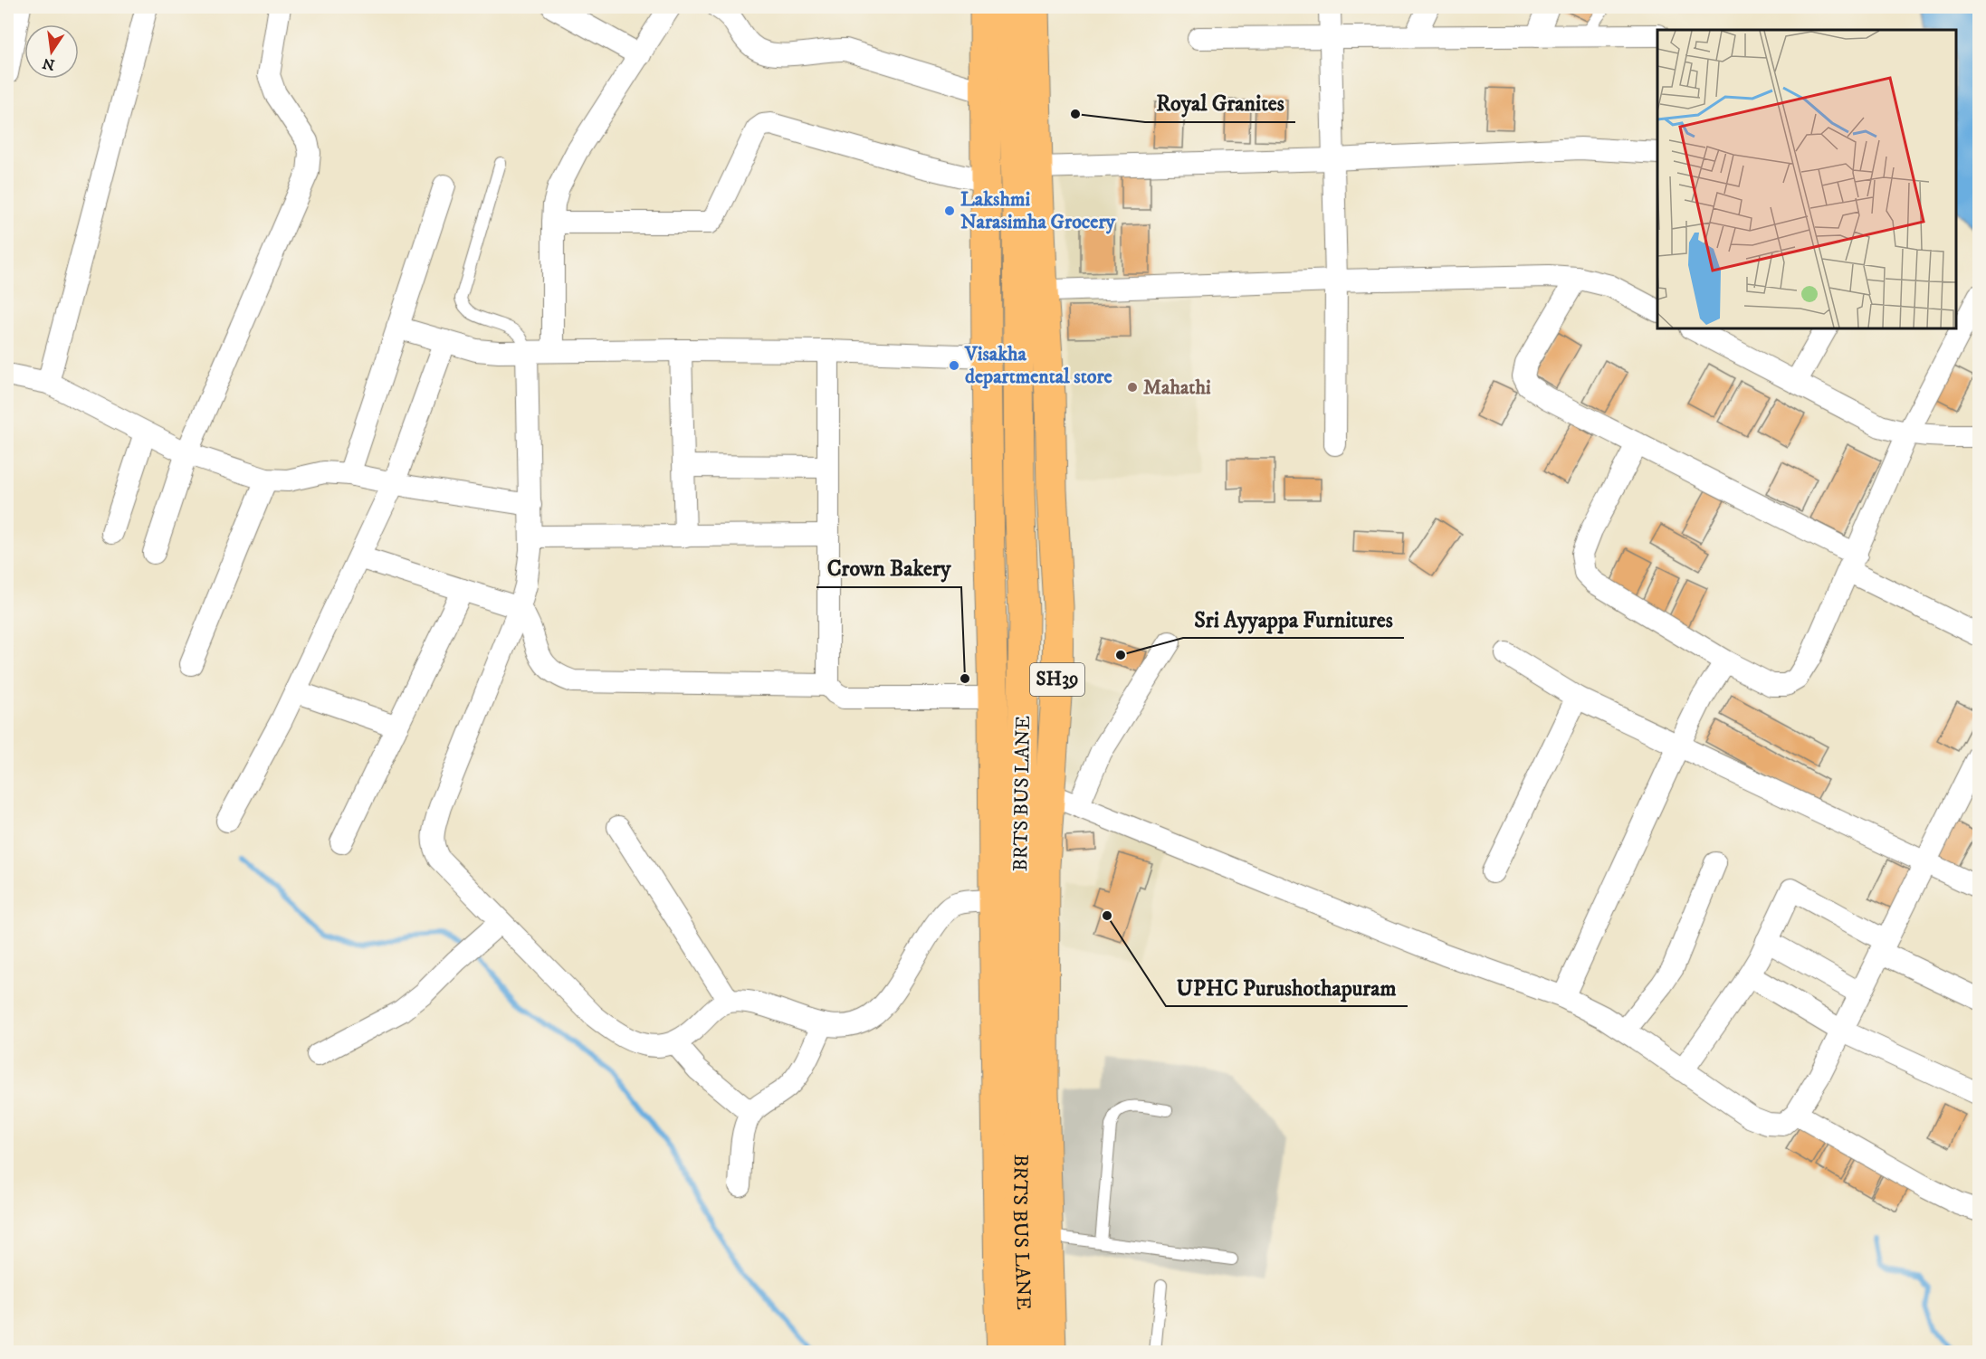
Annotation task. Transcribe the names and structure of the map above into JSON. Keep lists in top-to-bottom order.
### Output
{
  "streets": {
    "main road": ["SH39", "BRTS BUS LANE"]
  },
  "crossings": [
    ["SH39", "BRTS BUS LANE"]
  ],
  "places": [
    "Royal Granites",
    "Lakshmi Narasimha Grocery",
    "Visakha departmental store",
    "Mahathi",
    "Sri Ayyappa Furnitures",
    "Crown Bakery",
    "UPHC Purushothapuram"
  ],
  "north": "bottom"
}
